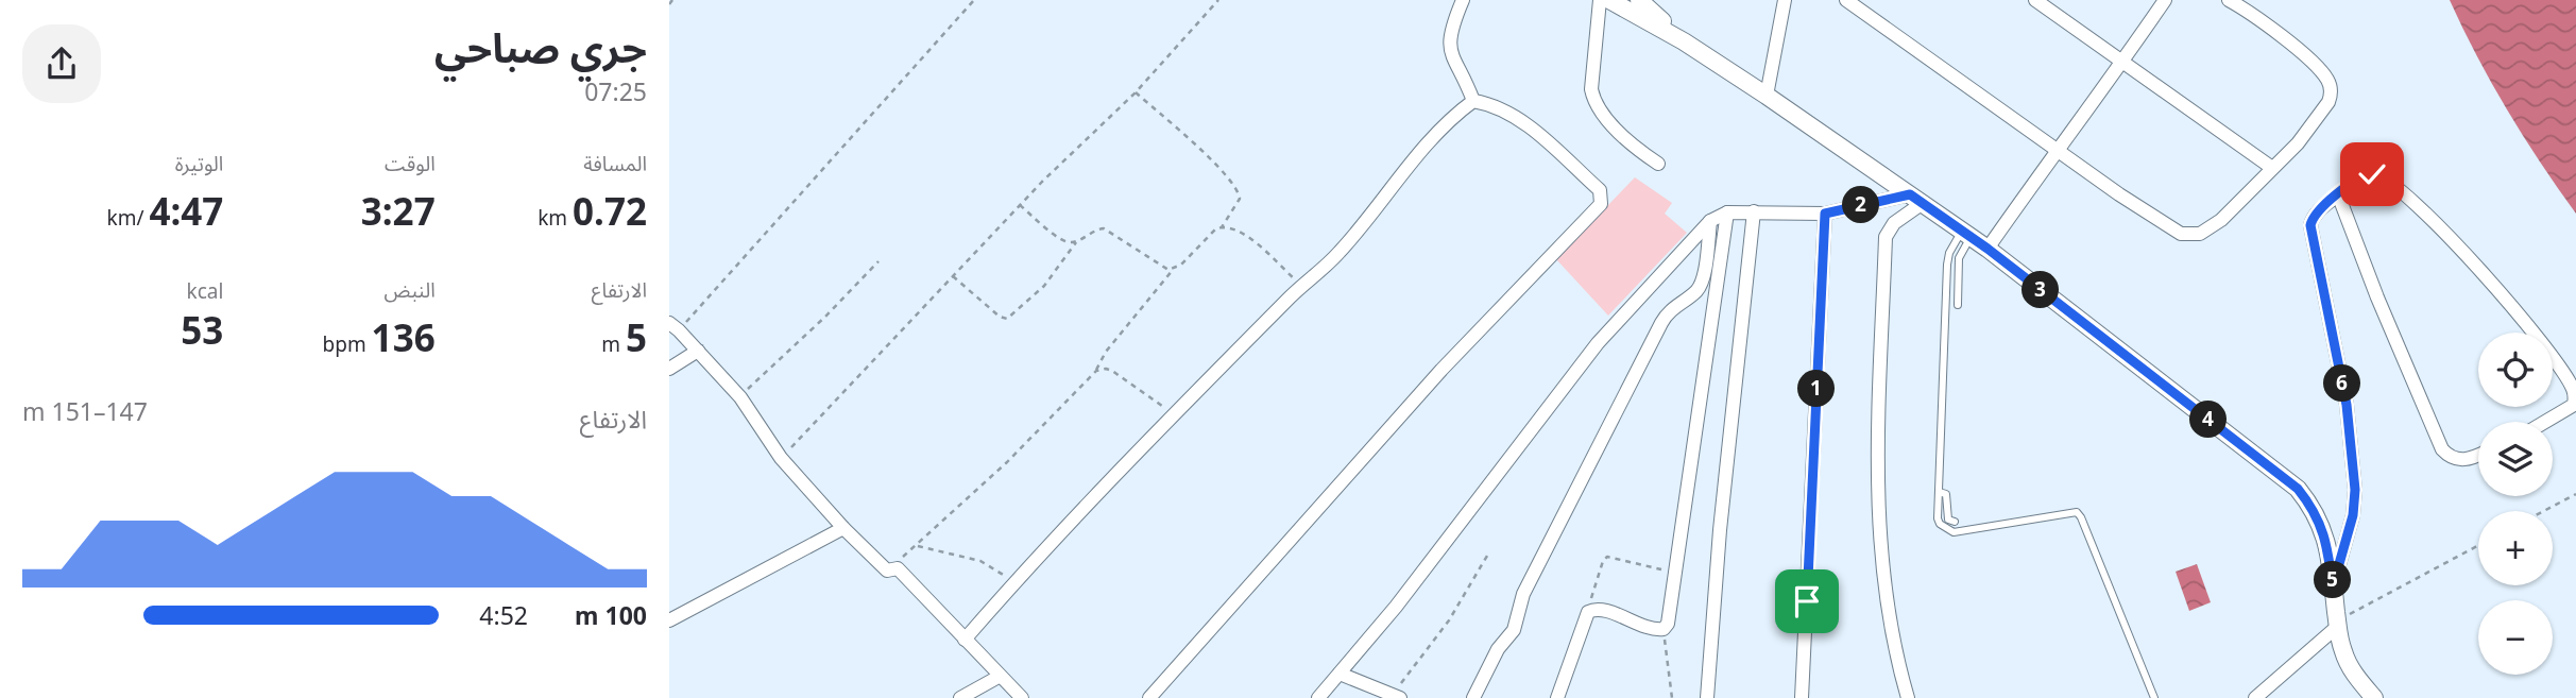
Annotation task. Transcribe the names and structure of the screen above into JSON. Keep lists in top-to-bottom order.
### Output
{
  "page": {
    "heading": ["جري صباحي", "07:25"],
    "stats": [
      ["المسافة", "0.72 km"],
      ["الوقت", "3:27"],
      ["الوتيرة", "4:47 /km"],
      ["الارتفاع", "5 m"],
      ["النبض", "136 bpm"],
      ["kcal", "53"]
    ],
    "pins": [
      "2",
      "3",
      "6",
      "1",
      "4",
      "5"
    ],
    "map_buttons": ["+", "−"],
    "chart": ["الارتفاع", "147–151 m"],
    "list": [
      {
        "name": "100 m",
        "note": "4:52"
      }
    ]
  }
}
